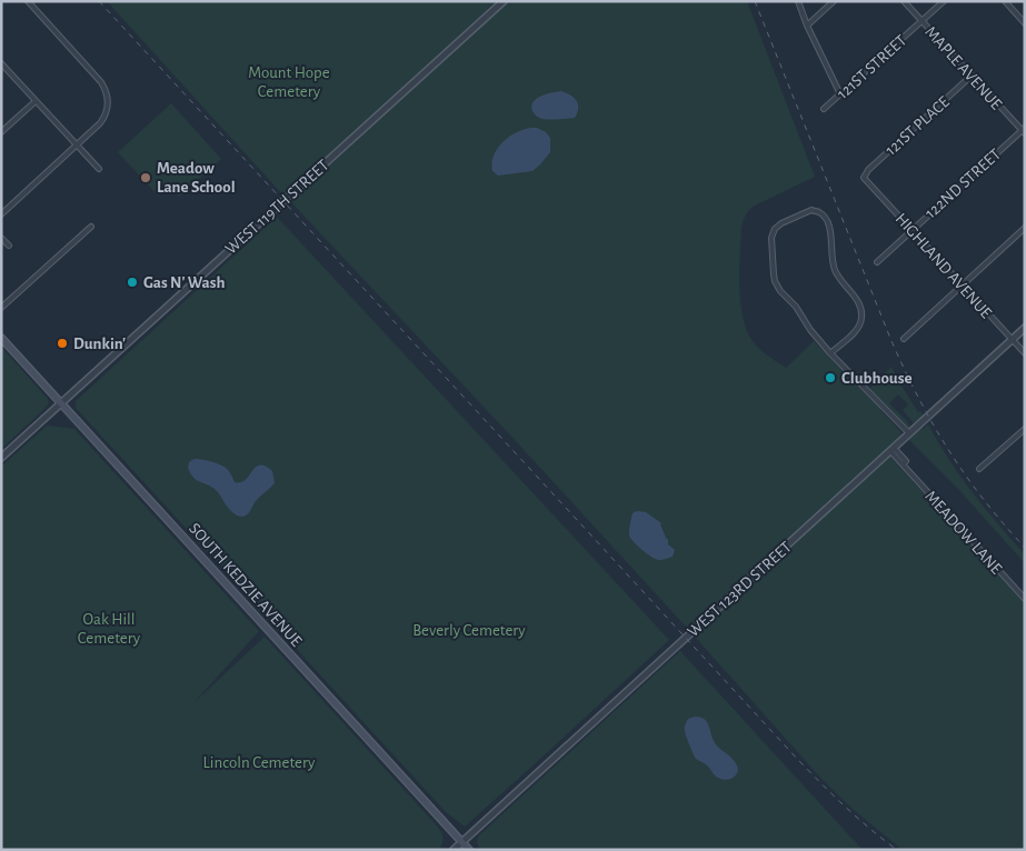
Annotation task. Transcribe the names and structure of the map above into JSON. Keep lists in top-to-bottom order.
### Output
{
  "streets": {
    "main road": ["SOUTH KEDZIE AVENUE"],
    "street": [
      "121ST STREET",
      "MAPLE AVENUE",
      "121ST PLACE",
      "122ND STREET",
      "WEST 119TH STREET",
      "HIGHLAND AVENUE",
      "MEADOW LANE",
      "WEST 123RD STREET"
    ]
  },
  "crossings": [
    ["121ST STREET", "MAPLE AVENUE"],
    ["MAPLE AVENUE", "121ST PLACE"],
    ["MAPLE AVENUE", "122ND STREET"],
    ["121ST PLACE", "HIGHLAND AVENUE"],
    ["122ND STREET", "HIGHLAND AVENUE"],
    ["WEST 119TH STREET", "SOUTH KEDZIE AVENUE"],
    ["HIGHLAND AVENUE", "WEST 123RD STREET"],
    ["MEADOW LANE", "WEST 123RD STREET"],
    ["SOUTH KEDZIE AVENUE", "WEST 123RD STREET"]
  ],
  "parks": [
    "Mount Hope Cemetery",
    "Oak Hill Cemetery",
    "Beverly Cemetery",
    "Lincoln Cemetery"
  ],
  "places": [
    "Meadow Lane School",
    "Gas N' Wash",
    "Dunkin'",
    "Clubhouse"
  ]
}
